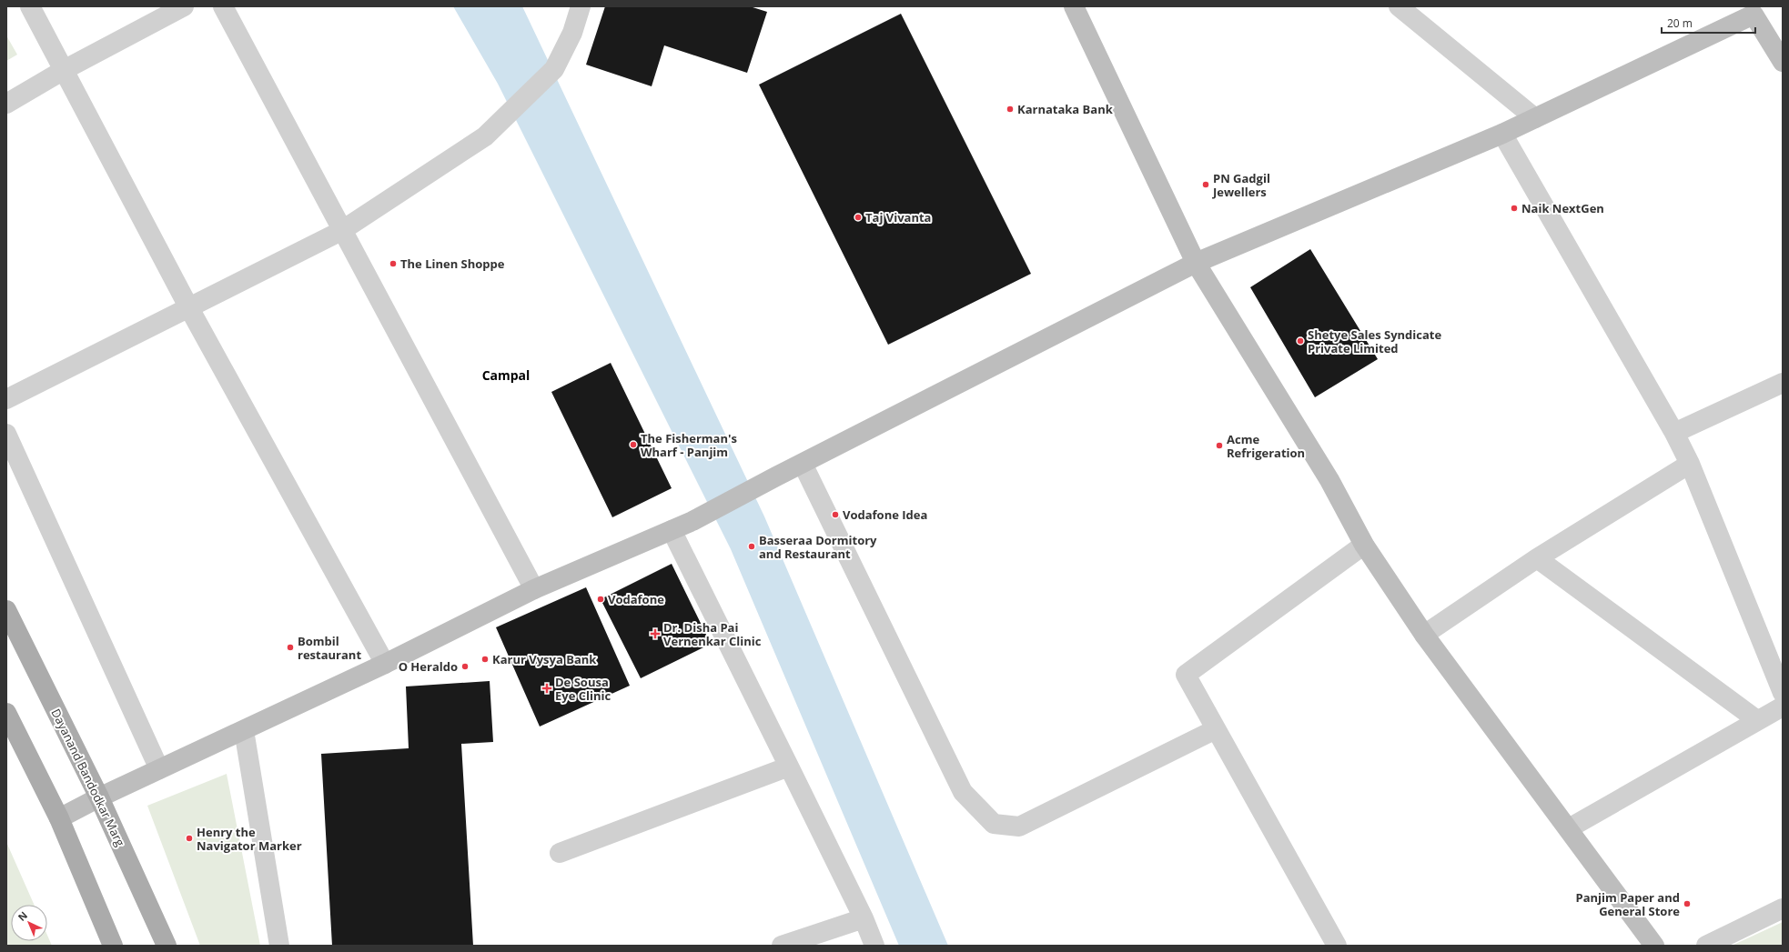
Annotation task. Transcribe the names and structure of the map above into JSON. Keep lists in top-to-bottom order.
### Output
{
  "streets": {
    "main road": ["Dayanand Bandodkar Marg"]
  },
  "districts": ["Campal"],
  "places": {
    "other": [
      "Karnataka Bank",
      "PN Gadgil Jewellers",
      "Naik NextGen",
      "Taj Vivanta",
      "The Linen Shoppe",
      "Shetye Sales Syndicate Private Limited",
      "The Fisherman's Wharf - Panjim",
      "Acme Refrigeration",
      "Vodafone Idea",
      "Basseraa Dormitory and Restaurant",
      "Vodafone",
      "Bombil restaurant",
      "Karur Vysya Bank",
      "O Heraldo",
      "Henry the Navigator Marker",
      "Panjim Paper and General Store"
    ],
    "health": ["Dr. Disha Pai Vernenkar Clinic", "De Sousa Eye Clinic"]
  },
  "scale_bar": "20 m",
  "north": "top left"
}
